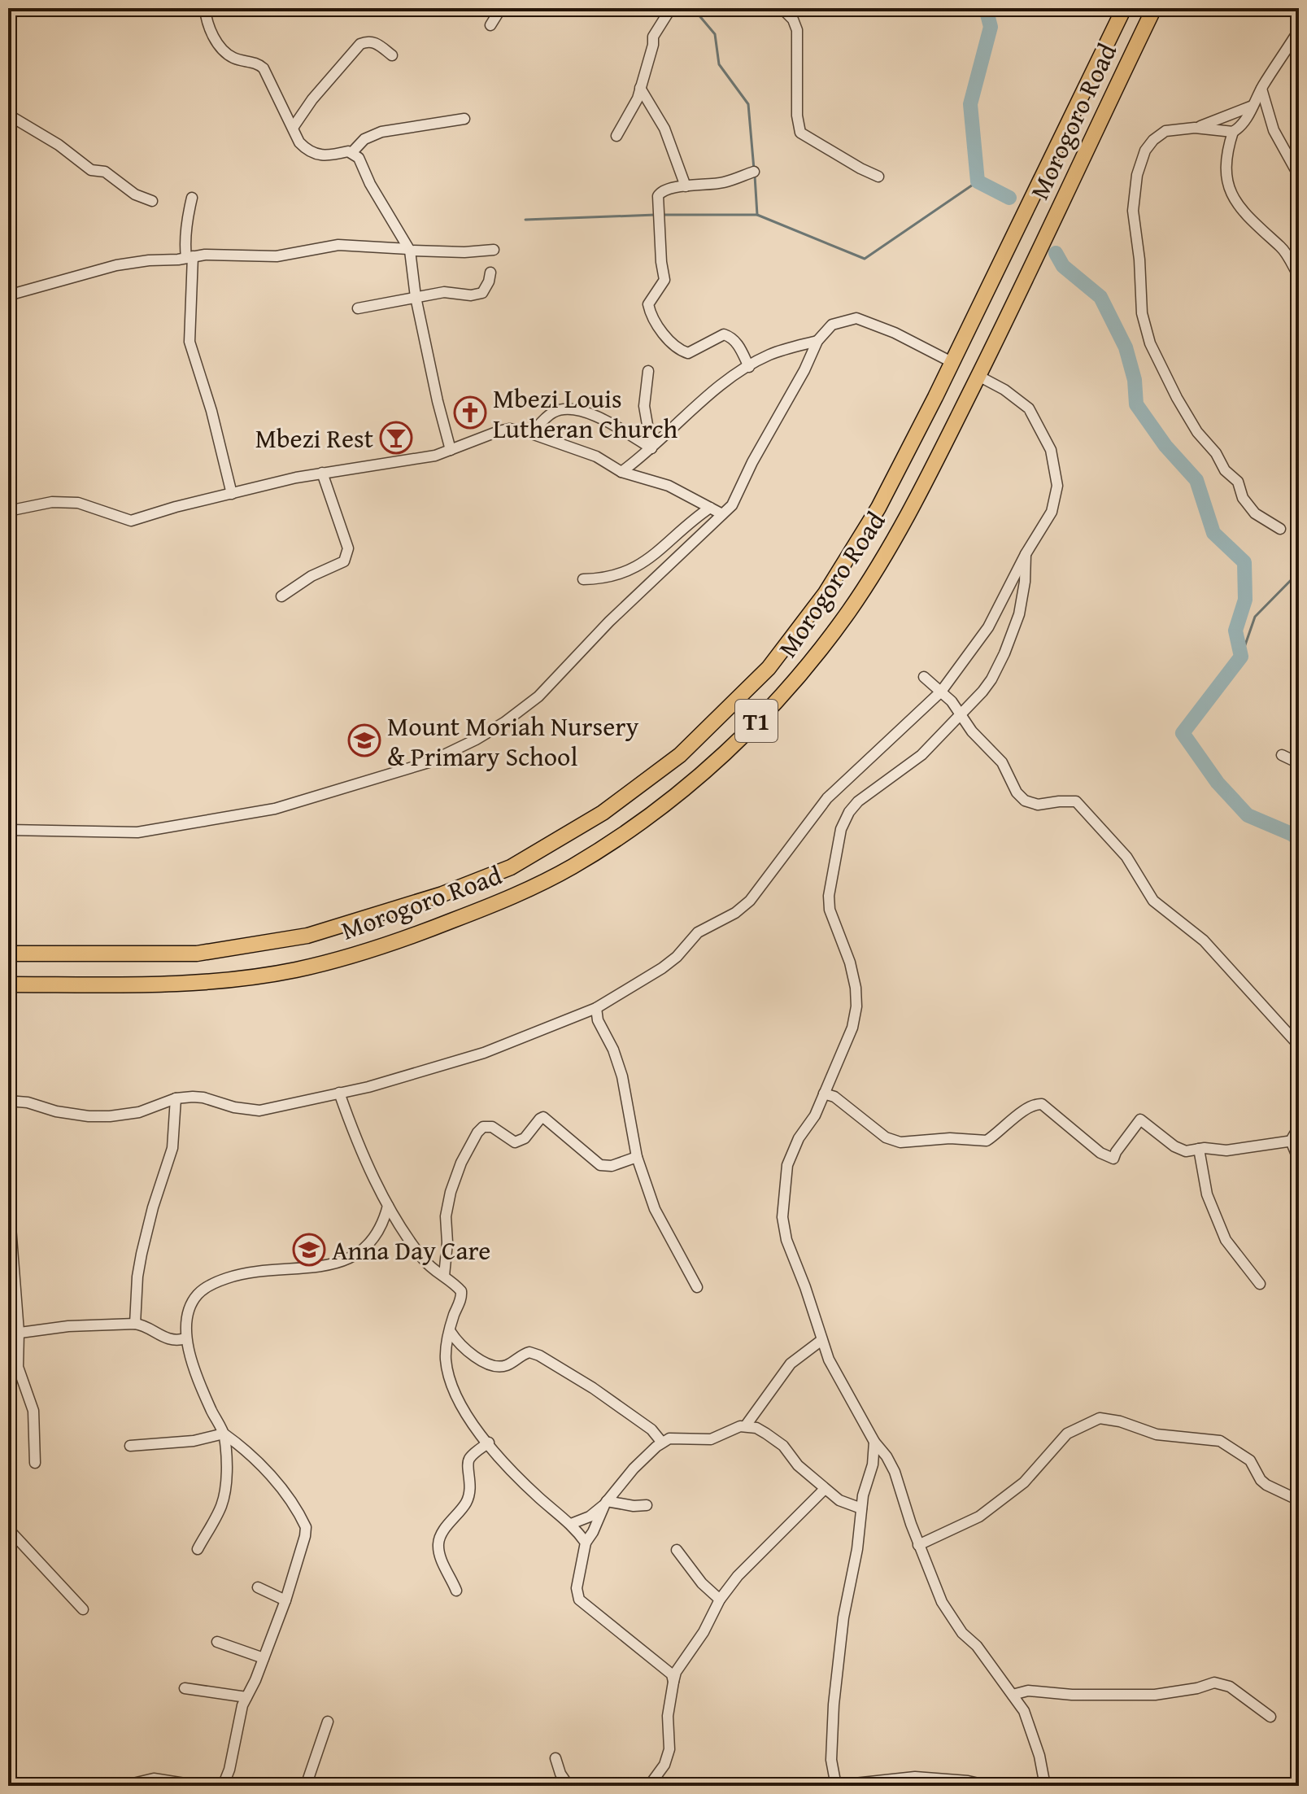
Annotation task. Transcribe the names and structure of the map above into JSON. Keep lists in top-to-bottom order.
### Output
{
  "streets": {
    "highway": ["Morogoro Road", "T1"]
  },
  "places": {
    "church": ["Mbezi Louis Lutheran Church"],
    "bar": ["Mbezi Rest"],
    "school or university": ["Mount Moriah Nursery & Primary School", "Anna Day Care"]
  }
}
